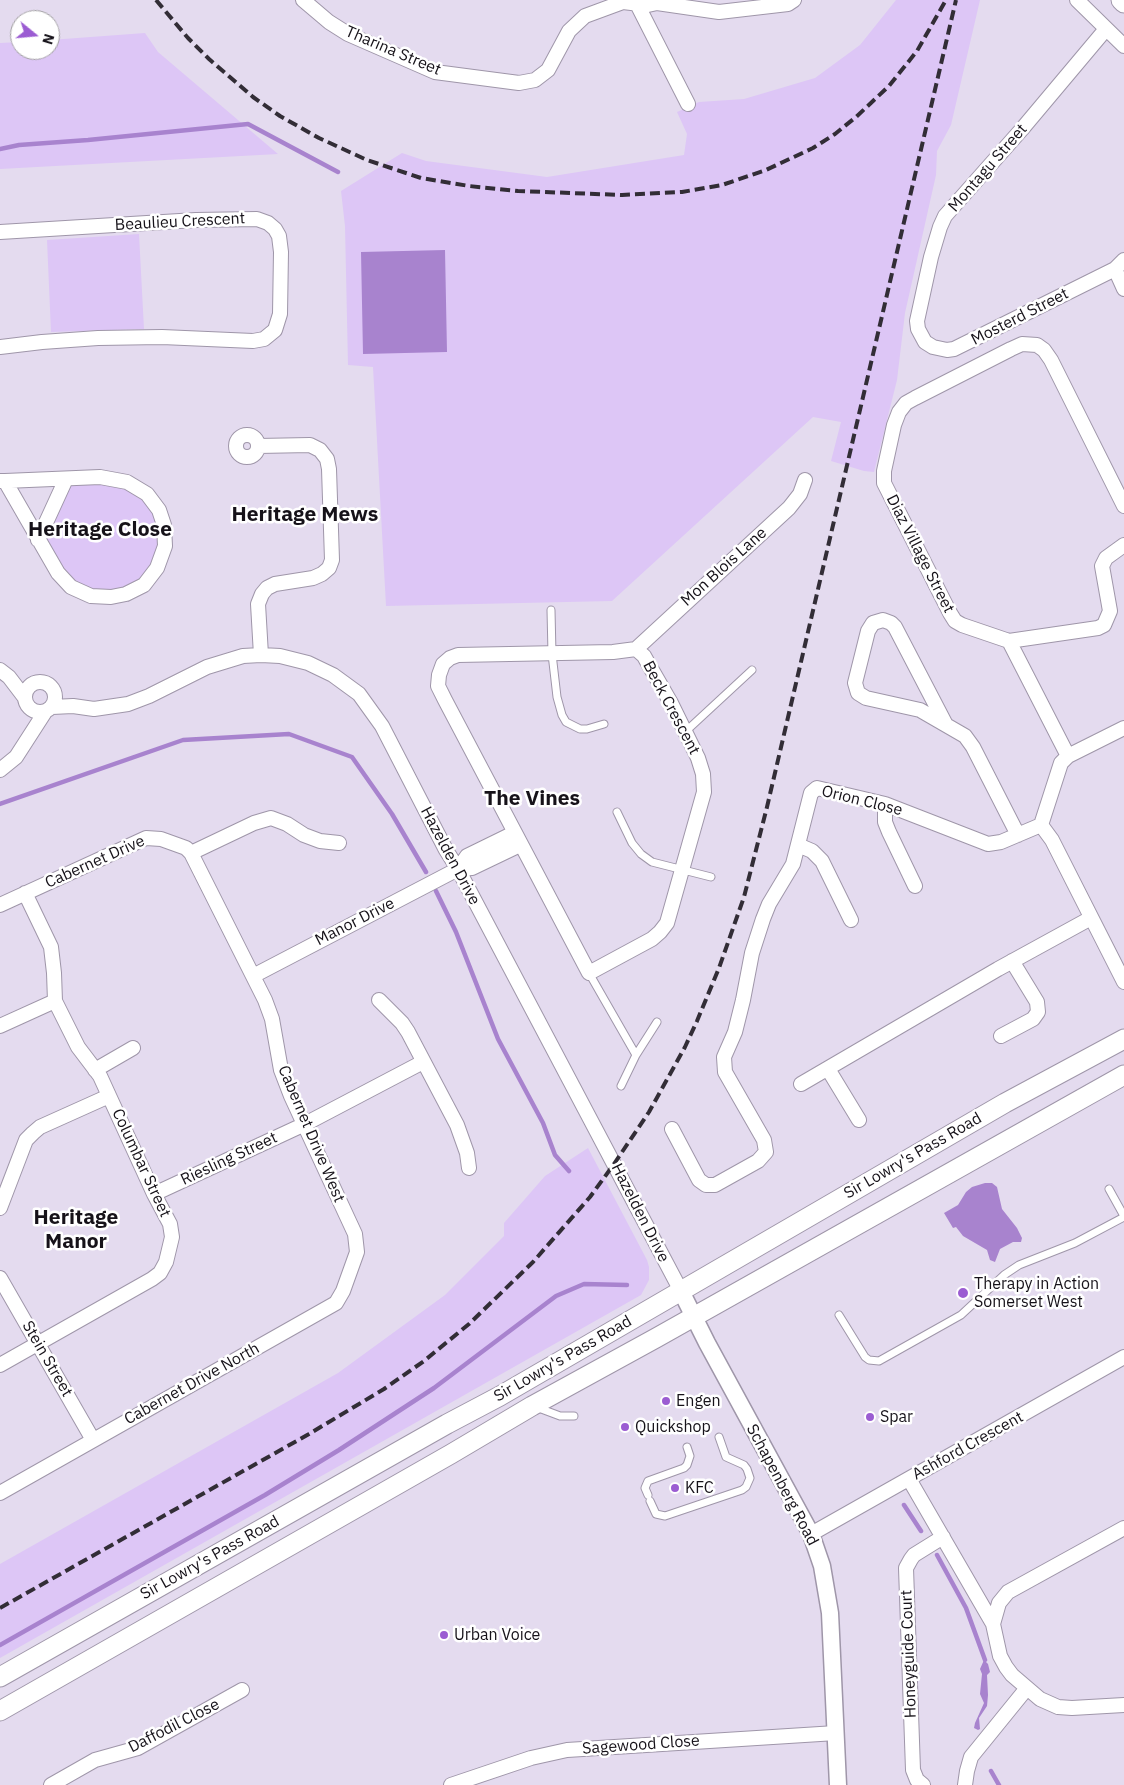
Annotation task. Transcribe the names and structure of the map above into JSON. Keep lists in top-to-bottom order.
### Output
{
  "streets": {
    "main road": ["Sir Lowry's Pass Road"],
    "street": [
      "Tharina Street",
      "Montagu Street",
      "Beaulieu Crescent",
      "Mosterd Street",
      "Diaz Village Street",
      "Mon Blois Lane",
      "Beck Crescent",
      "Orion Close",
      "Hazelden Drive",
      "Cabernet Drive",
      "Manor Drive",
      "Cabernet Drive West",
      "Riesling Street",
      "Columbar Street",
      "Stein Street",
      "Cabernet Drive North",
      "Ashford Crescent",
      "Schapenberg Road",
      "Honeyguide Court",
      "Daffodil Close",
      "Sagewood Close"
    ]
  },
  "crossings": [
    ["Montagu Street", "Mosterd Street"],
    ["Mon Blois Lane", "Beck Crescent"],
    ["Hazelden Drive", "Manor Drive"],
    ["Hazelden Drive", "Sir Lowry's Pass Road"],
    ["Hazelden Drive", "Schapenberg Road"],
    ["Cabernet Drive", "Cabernet Drive West"],
    ["Cabernet Drive", "Columbar Street"],
    ["Manor Drive", "Cabernet Drive West"],
    ["Cabernet Drive West", "Riesling Street"],
    ["Cabernet Drive West", "Cabernet Drive North"],
    ["Sir Lowry's Pass Road", "Schapenberg Road"],
    ["Riesling Street", "Columbar Street"],
    ["Columbar Street", "Stein Street"],
    ["Stein Street", "Cabernet Drive North"],
    ["Ashford Crescent", "Schapenberg Road"],
    ["Schapenberg Road", "Sagewood Close"]
  ],
  "districts": [
    "Heritage Mews",
    "Heritage Close",
    "The Vines",
    "Heritage Manor"
  ],
  "places": [
    "Therapy in Action Somerset West",
    "Engen",
    "Spar",
    "Quickshop",
    "KFC",
    "Urban Voice"
  ],
  "north": "right"
}
